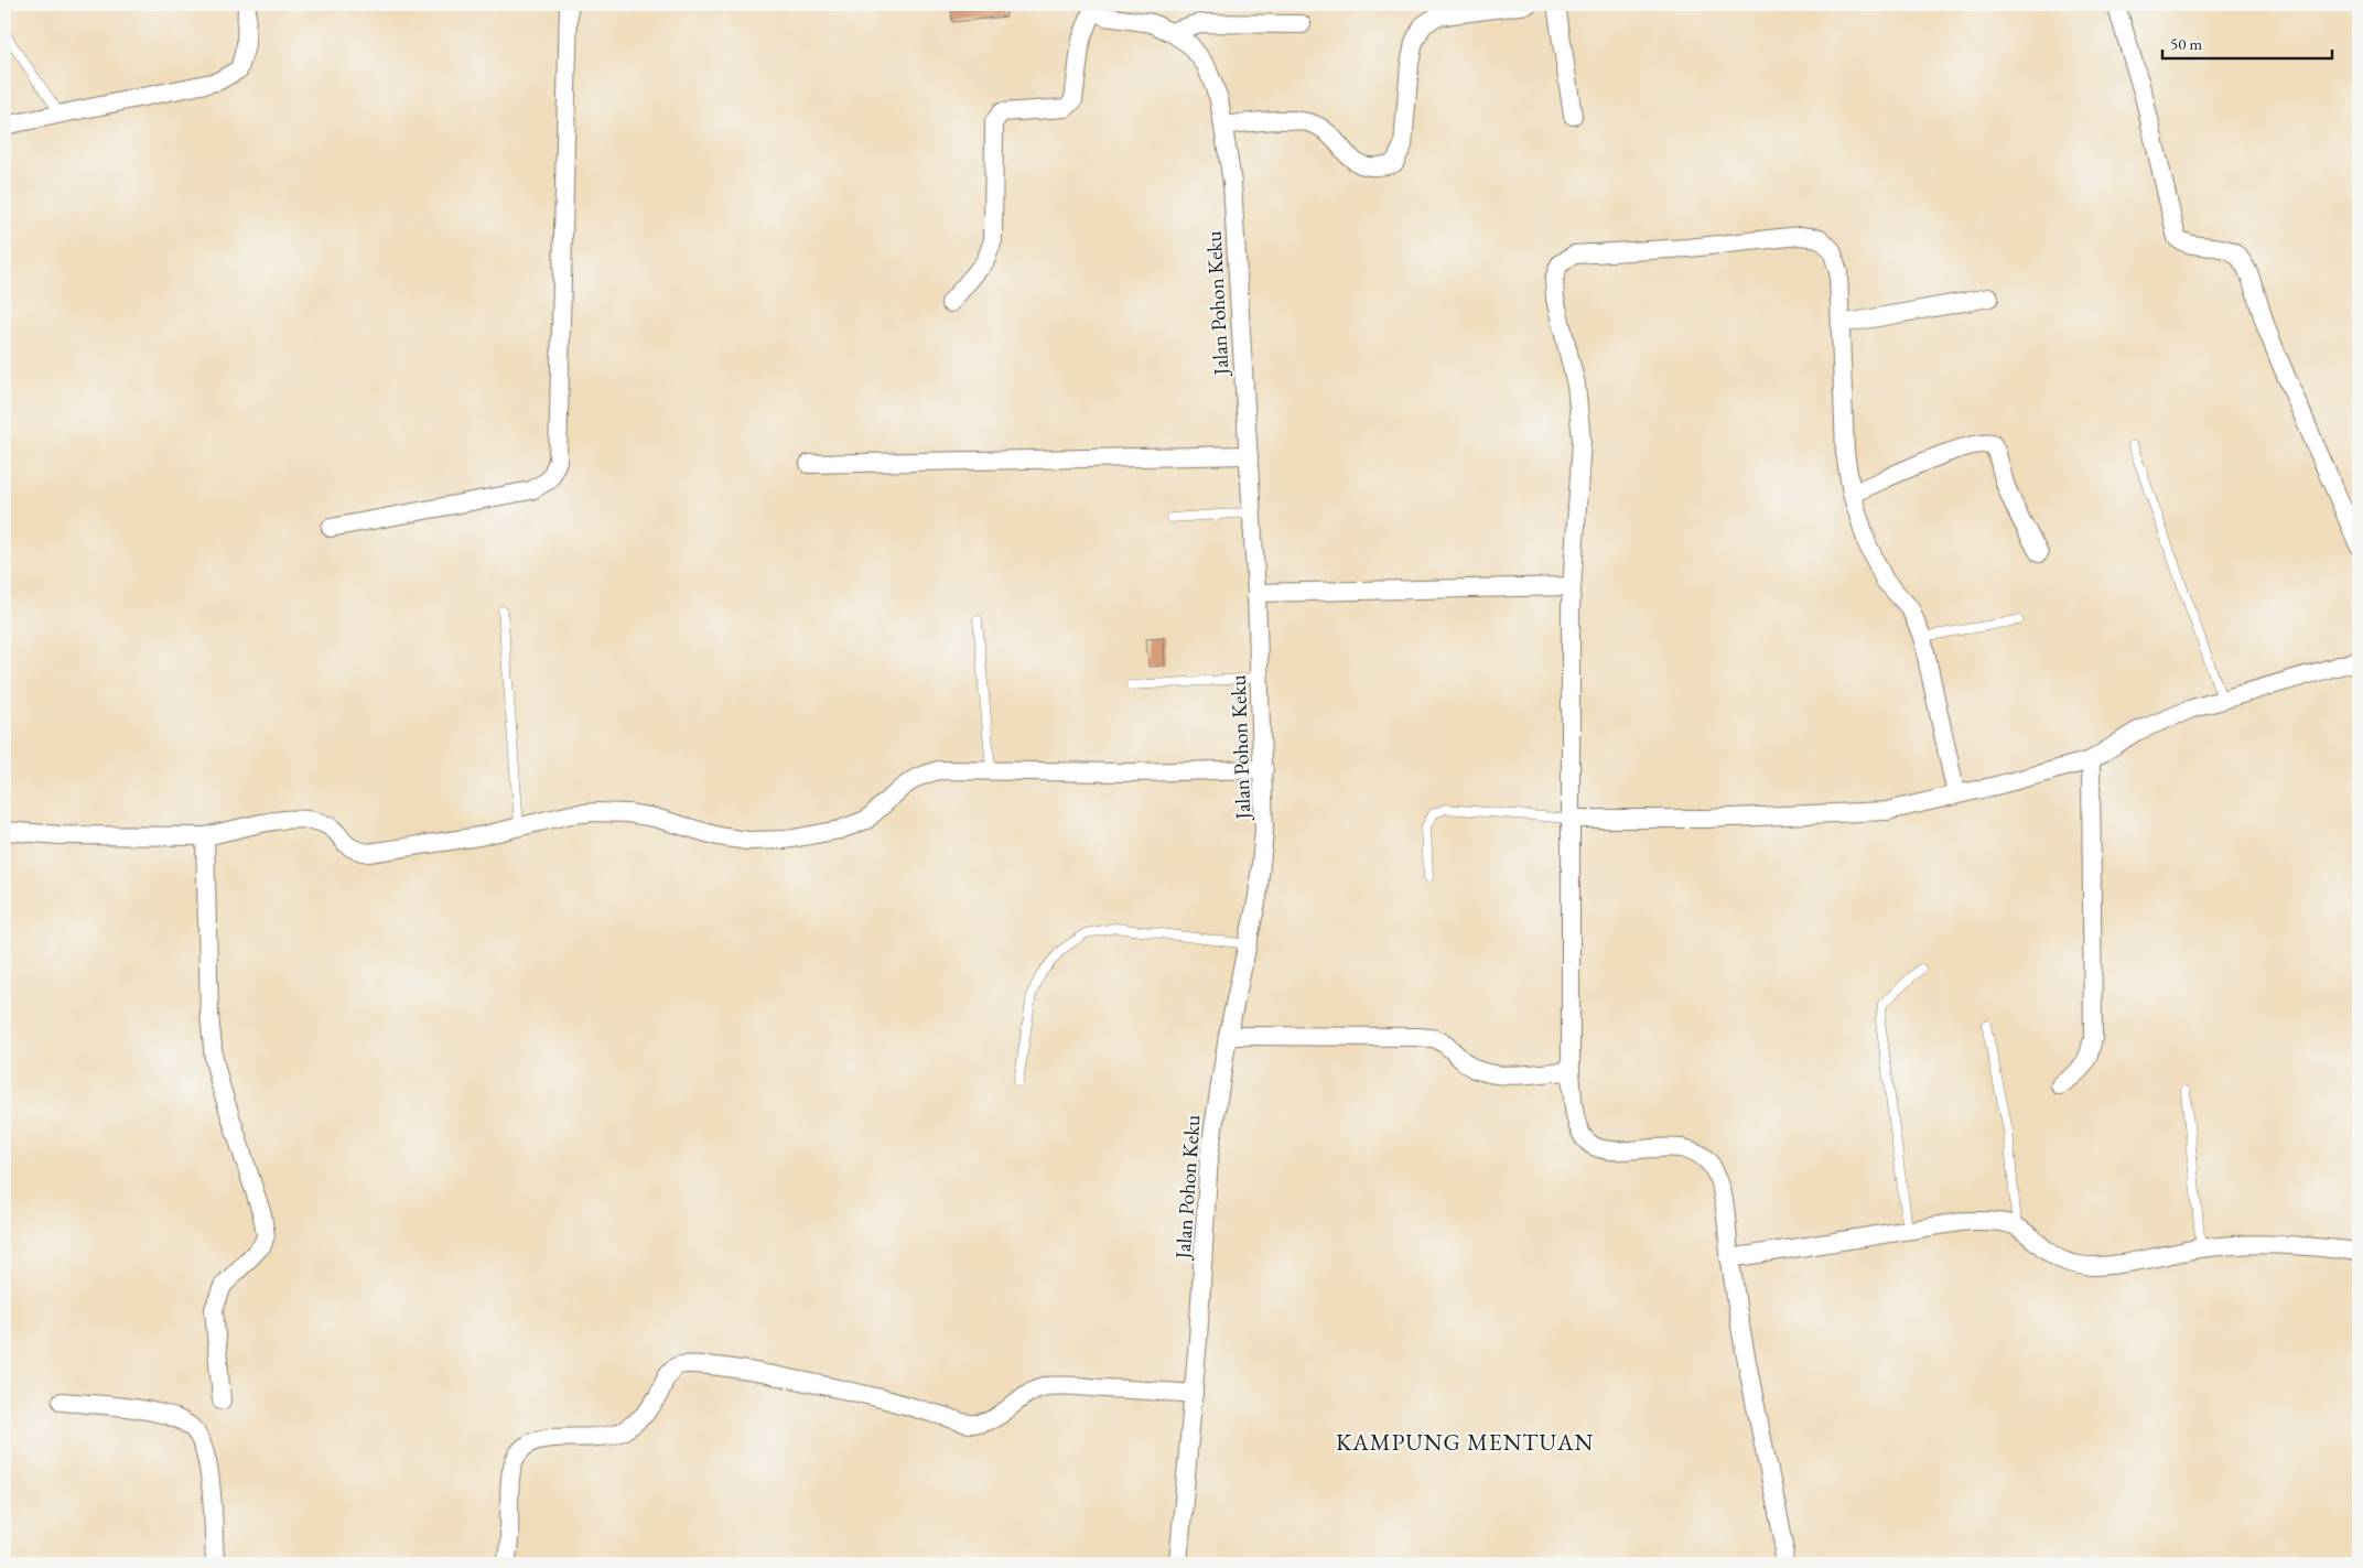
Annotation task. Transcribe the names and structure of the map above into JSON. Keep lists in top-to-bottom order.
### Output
{
  "streets": {
    "street": ["Jalan Pohon Keku"]
  },
  "districts": ["KAMPUNG MENTUAN"],
  "scale_bar": "50 m"
}
